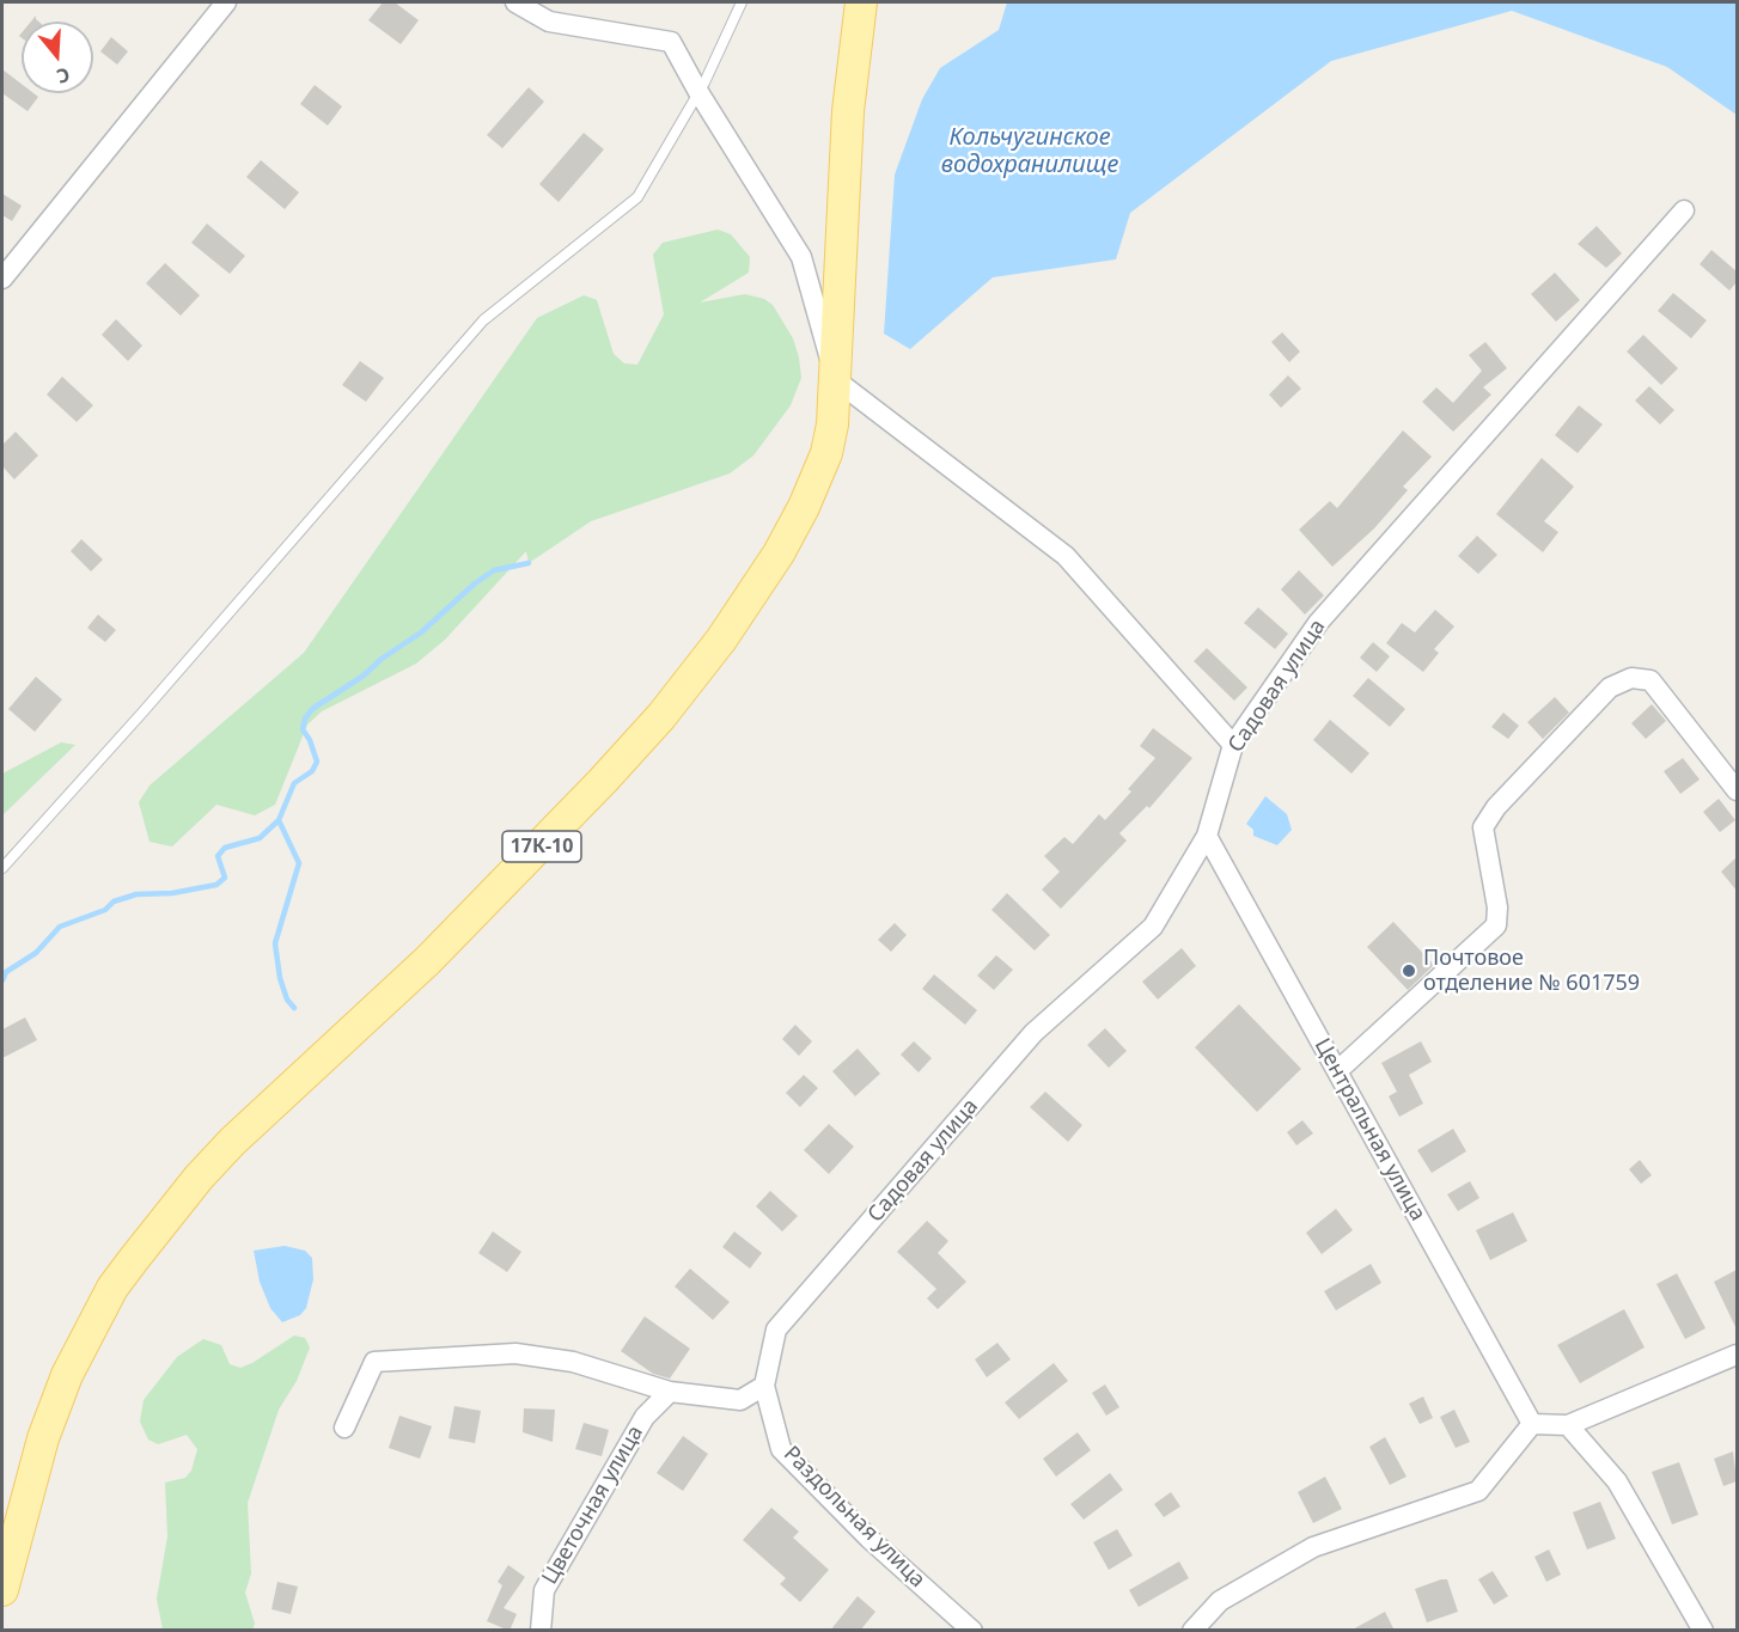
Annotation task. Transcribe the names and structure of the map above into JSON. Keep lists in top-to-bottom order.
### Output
{
  "streets": {
    "main road": ["17К-10"],
    "street": [
      "Садовая улица",
      "Центральная улица",
      "Цветочная улица",
      "Раздольная улица"
    ]
  },
  "crossings": [
    ["Садовая улица", "Центральная улица"],
    ["Садовая улица", "Раздольная улица"]
  ],
  "water": ["Кольчугинское водохранилище"],
  "places": ["Почтовое отделение № 601759"],
  "north": "bottom"
}
